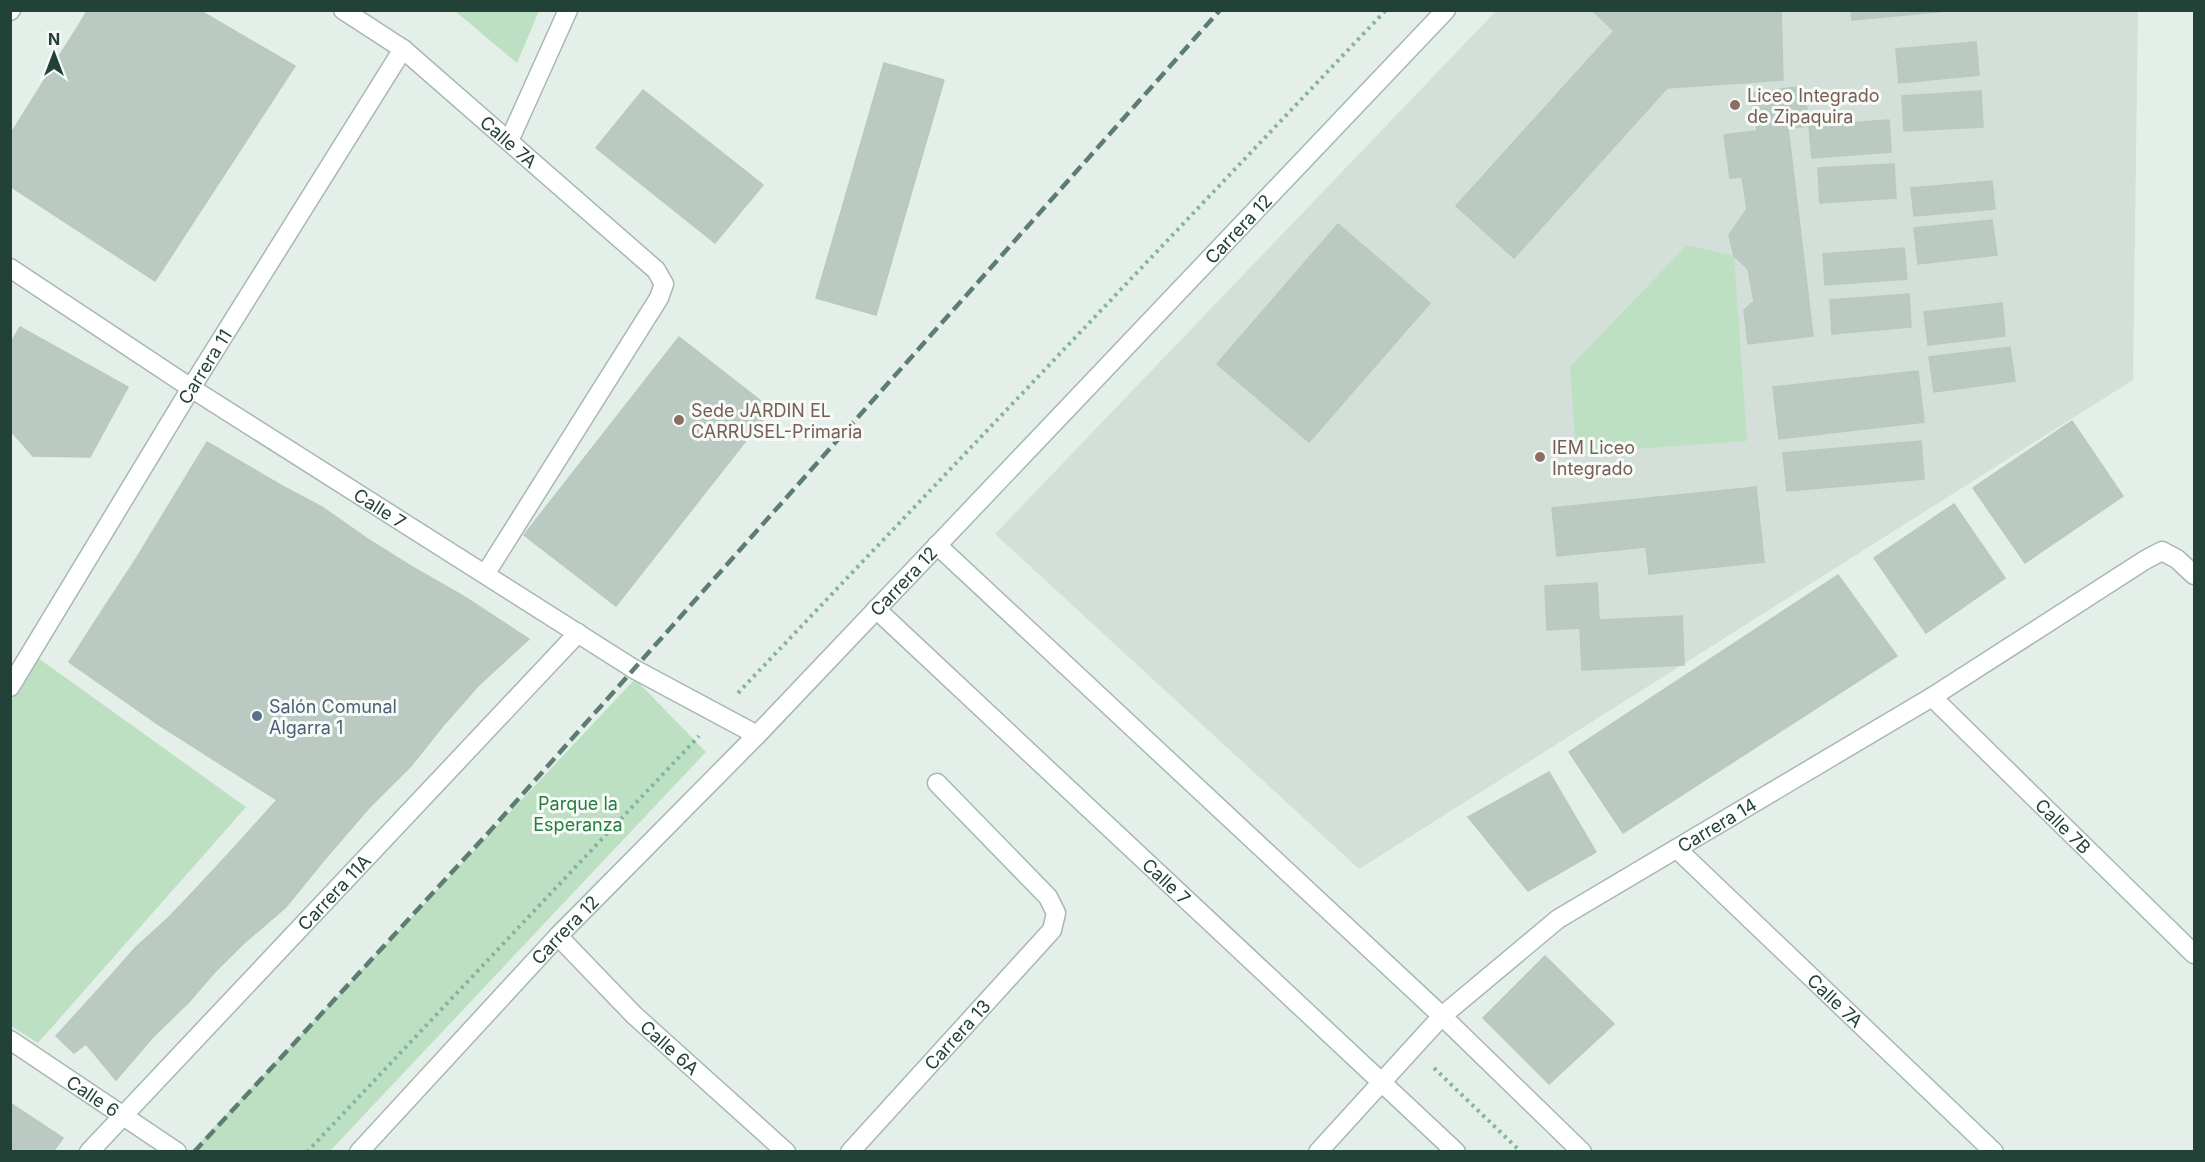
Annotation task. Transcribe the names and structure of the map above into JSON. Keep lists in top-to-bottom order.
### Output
{
  "streets": {
    "street": [
      "Calle 7A",
      "Carrera 12",
      "Carrera 11",
      "Calle 7",
      "Carrera 14",
      "Calle 7B",
      "Carrera 11A",
      "Carrera 13",
      "Calle 6A",
      "Calle 6"
    ]
  },
  "crossings": [
    ["Calle 7A", "Carrera 11"],
    ["Calle 7A", "Calle 7"],
    ["Calle 7A", "Carrera 14"],
    ["Carrera 12", "Calle 7"],
    ["Carrera 12", "Calle 6A"],
    ["Carrera 11", "Calle 7"],
    ["Calle 7", "Carrera 14"],
    ["Calle 7", "Carrera 11A"],
    ["Carrera 14", "Calle 7B"],
    ["Carrera 11A", "Calle 6"]
  ],
  "parks": ["Parque la Esperanza"],
  "places": [
    "Liceo Integrado de Zipaquira",
    "Sede JARDIN EL CARRUSEL-Primaria",
    "IEM Liceo Integrado",
    "Salón Comunal Algarra 1"
  ],
  "north": "top"
}
